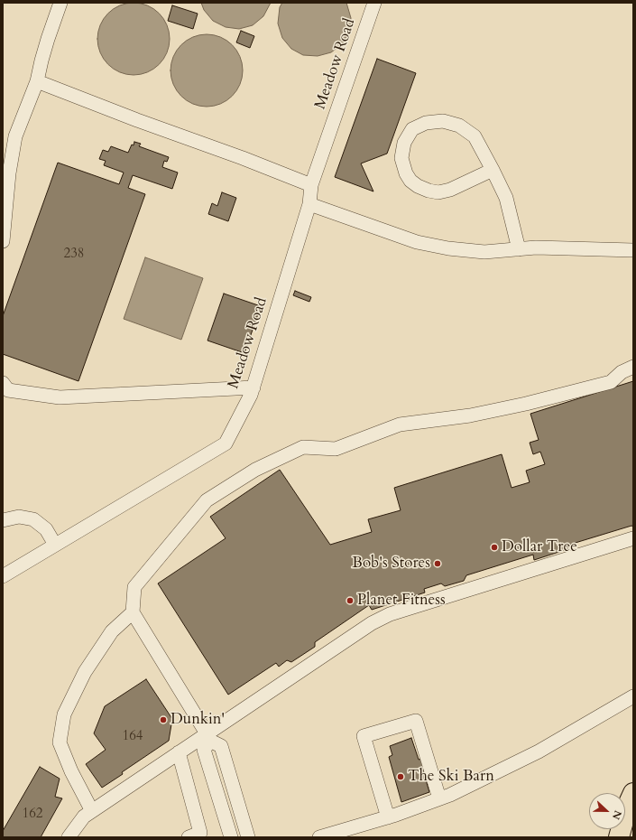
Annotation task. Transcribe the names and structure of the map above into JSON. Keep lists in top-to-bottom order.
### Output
{
  "streets": {
    "lane": ["Meadow Road"]
  },
  "places": [
    "Dollar Tree",
    "Bob's Stores",
    "Planet Fitness",
    "Dunkin'",
    "The Ski Barn"
  ],
  "house_numbers": ["238", "164", "162"],
  "north": "right"
}
